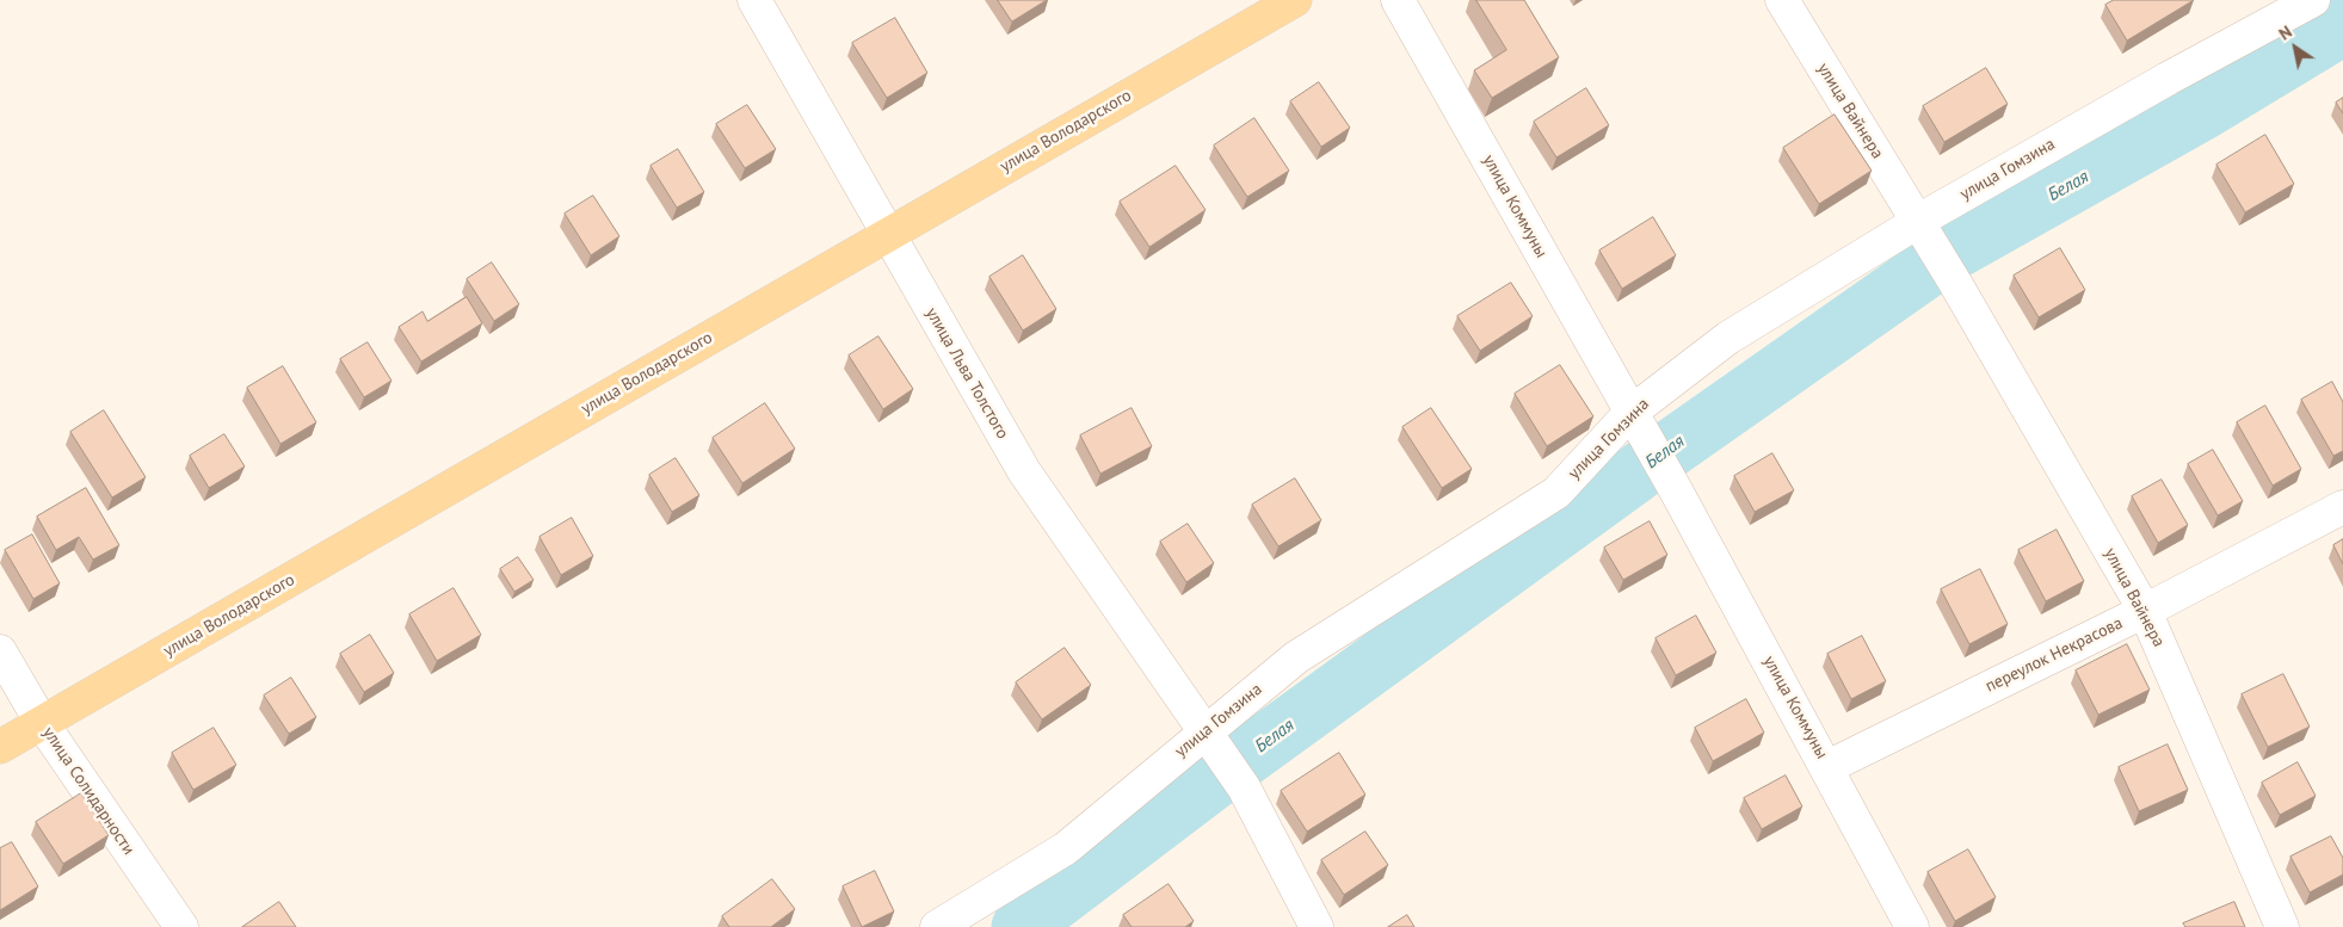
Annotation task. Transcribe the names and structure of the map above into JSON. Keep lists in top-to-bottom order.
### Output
{
  "streets": {
    "main road": ["улица Володарского"],
    "street": [
      "улица Вайнера",
      "улица Гомзина",
      "улица Коммуны",
      "улица Льва Толстого",
      "переулок Некрасова",
      "улица Солидарности"
    ]
  },
  "crossings": [
    ["улица Вайнера", "улица Гомзина"],
    ["улица Вайнера", "переулок Некрасова"],
    ["улица Володарского", "улица Льва Толстого"],
    ["улица Володарского", "улица Солидарности"],
    ["улица Гомзина", "улица Коммуны"],
    ["улица Гомзина", "улица Льва Толстого"],
    ["улица Коммуны", "переулок Некрасова"]
  ],
  "water": ["Белая"],
  "north": "top left"
}
